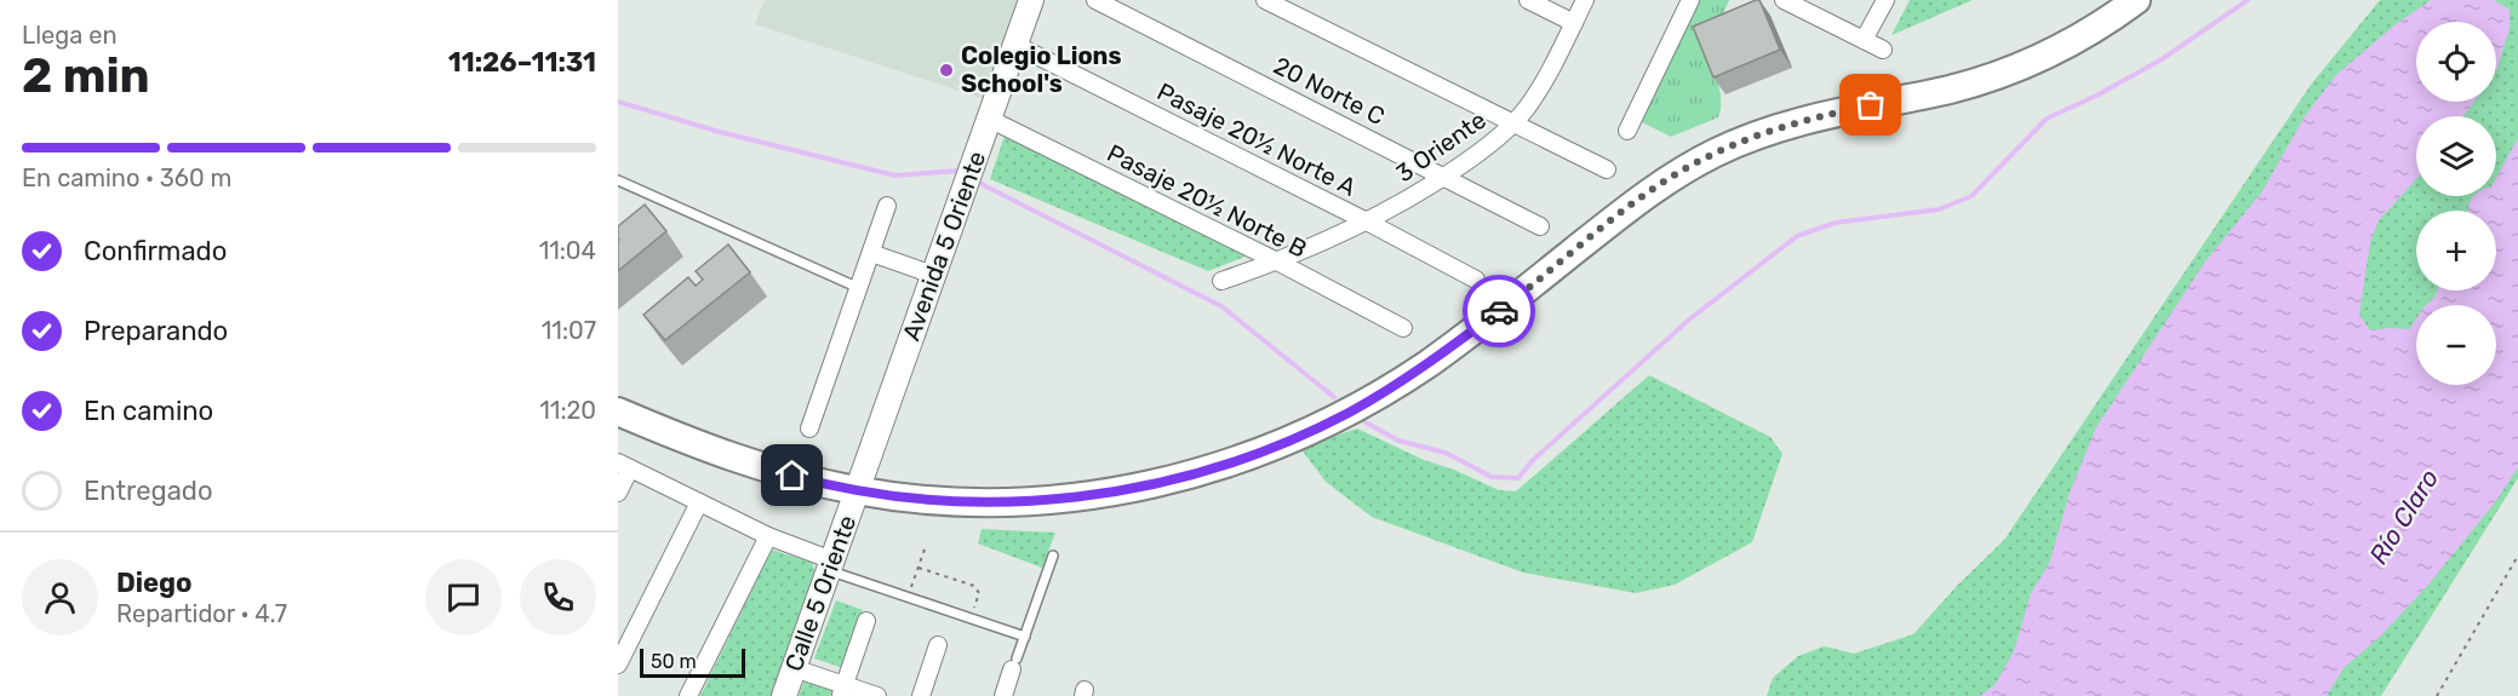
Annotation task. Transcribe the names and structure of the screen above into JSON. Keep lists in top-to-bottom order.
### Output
{
  "streets": {
    "street": [
      "20 Norte C",
      "Pasaje 20½ Norte A",
      "3 Oriente",
      "Pasaje 20½ Norte B",
      "Avenida 5 Oriente",
      "Calle 5 Oriente"
    ]
  },
  "crossings": [
    ["20 Norte C", "3 Oriente"],
    ["Pasaje 20½ Norte A", "3 Oriente"],
    ["Pasaje 20½ Norte A", "Avenida 5 Oriente"],
    ["3 Oriente", "Pasaje 20½ Norte B"],
    ["Pasaje 20½ Norte B", "Avenida 5 Oriente"],
    ["Avenida 5 Oriente", "Calle 5 Oriente"]
  ],
  "water": ["Río Claro"],
  "places": ["Colegio Lions School's"],
  "scale_bar": "50 m",
  "page": {
    "heading": ["2 min", "Llega en", "11:26–11:31"],
    "panel": ["Diego", "Repartidor · 4.7"],
    "map_buttons": ["+", "−"],
    "bar": "En camino · 360 m",
    "list": [
      ["Confirmado", "11:04"],
      ["Preparando", "11:07"],
      ["En camino", "11:20"],
      "Entregado"
    ],
    "scale": "50 m"
  }
}
